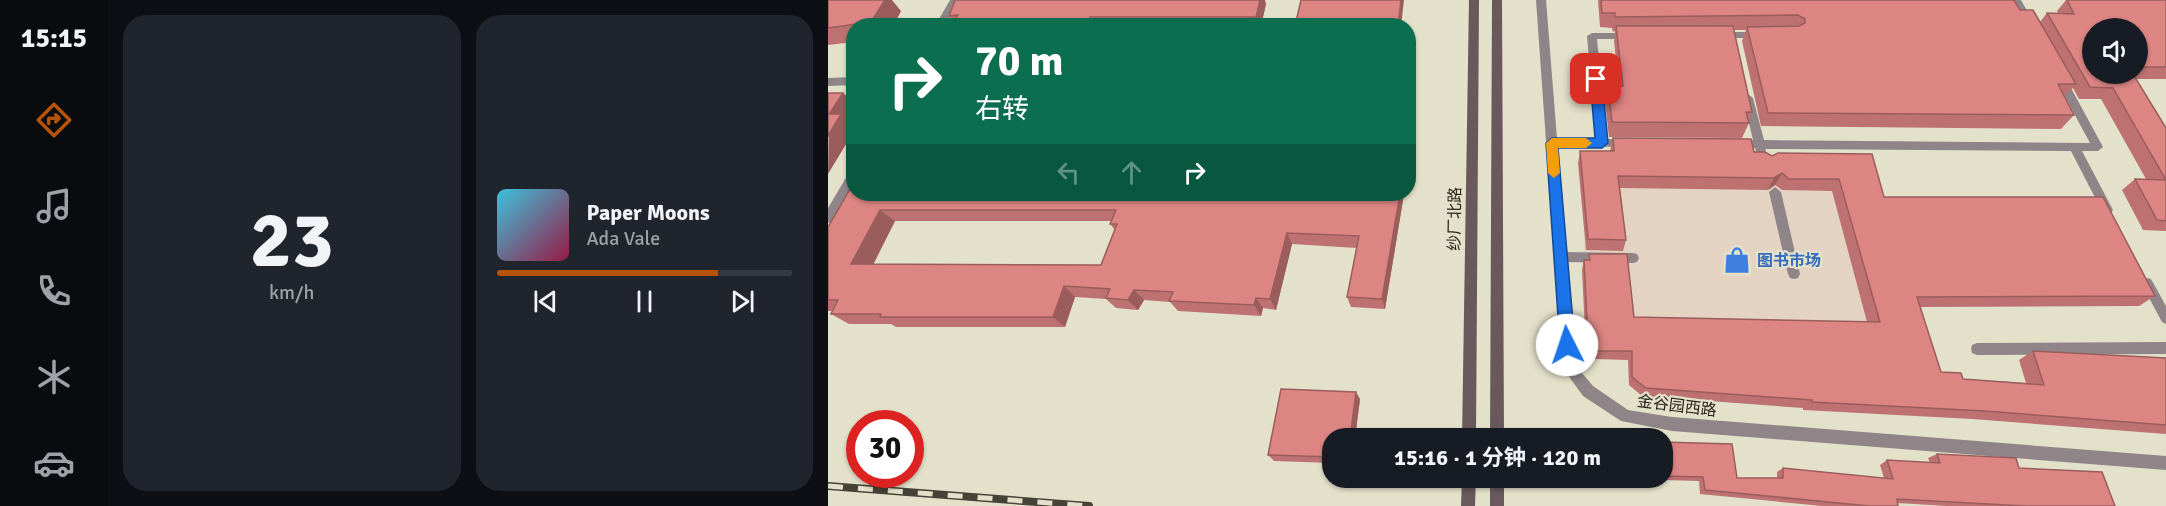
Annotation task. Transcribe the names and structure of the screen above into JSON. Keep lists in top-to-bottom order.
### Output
{
  "streets": {
    "main road": ["纱厂北路"],
    "street": ["金谷园西路"]
  },
  "places": {
    "shop": ["图书市场"]
  },
  "page": {
    "tabs": "15:15",
    "tile": ["23", "km/h"],
    "turn": ["70 m", "右转"],
    "song": ["Paper Moons", "Ada Vale"],
    "limit": "30",
    "trip": "15:16 · 1 分钟 · 120 m"
  }
}
